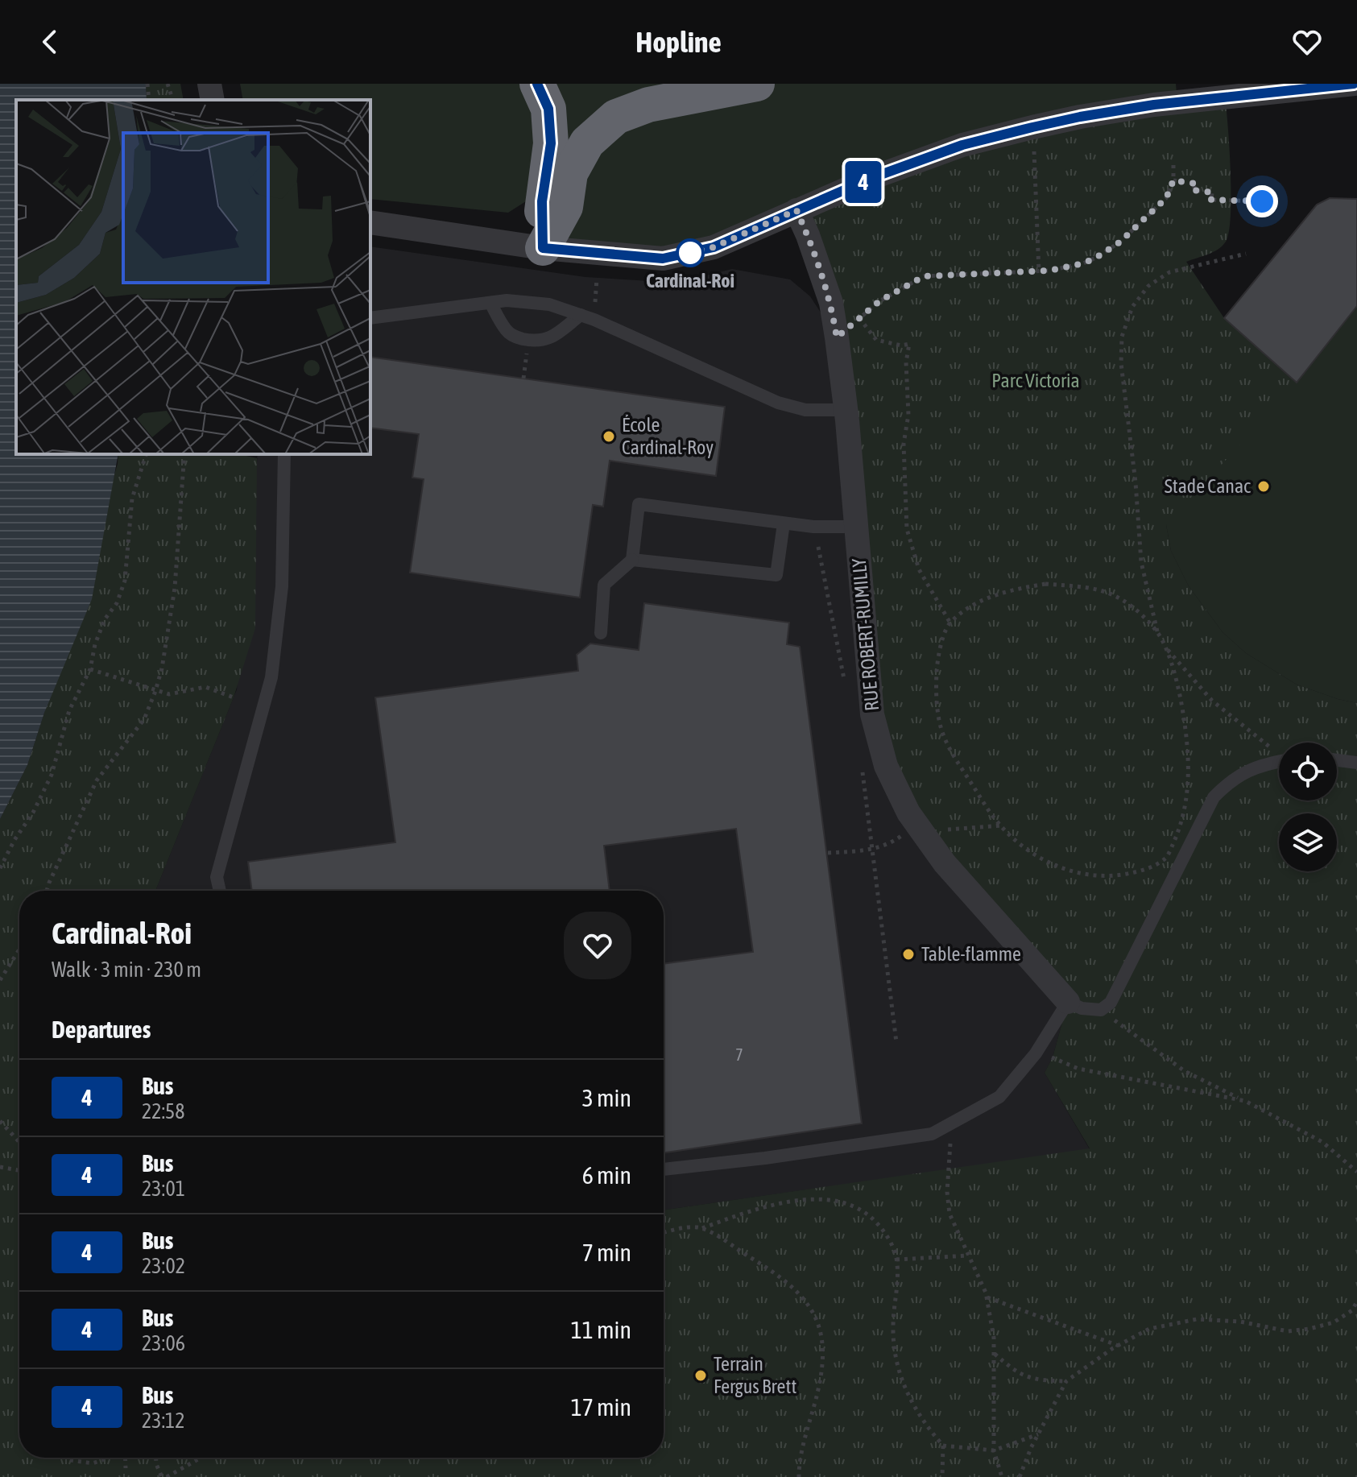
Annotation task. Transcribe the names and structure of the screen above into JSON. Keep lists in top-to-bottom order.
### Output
{
  "streets": {
    "street": ["RUE ROBERT-RUMILLY"]
  },
  "parks": ["Parc Victoria"],
  "places": [
    "Cardinal-Roi",
    "École Cardinal-Roy",
    "Stade Canac",
    "Table-flamme",
    "Terrain Fergus Brett"
  ],
  "lines": ["bus line 4"],
  "house_numbers": ["7"],
  "page": {
    "header": "Hopline",
    "on_map": "4",
    "heading": [
      ["Cardinal-Roi", "Walk · 3 min · 230 m"],
      "Departures"
    ],
    "list": [
      {
        "mark": "4",
        "name": "Bus",
        "note": "22:58",
        "value": "3 min"
      },
      {
        "mark": "4",
        "name": "Bus",
        "note": "23:01",
        "value": "6 min"
      },
      {
        "mark": "4",
        "name": "Bus",
        "note": "23:02",
        "value": "7 min"
      },
      {
        "mark": "4",
        "name": "Bus",
        "note": "23:06",
        "value": "11 min"
      },
      {
        "mark": "4",
        "name": "Bus",
        "note": "23:12",
        "value": "17 min"
      }
    ]
  }
}
